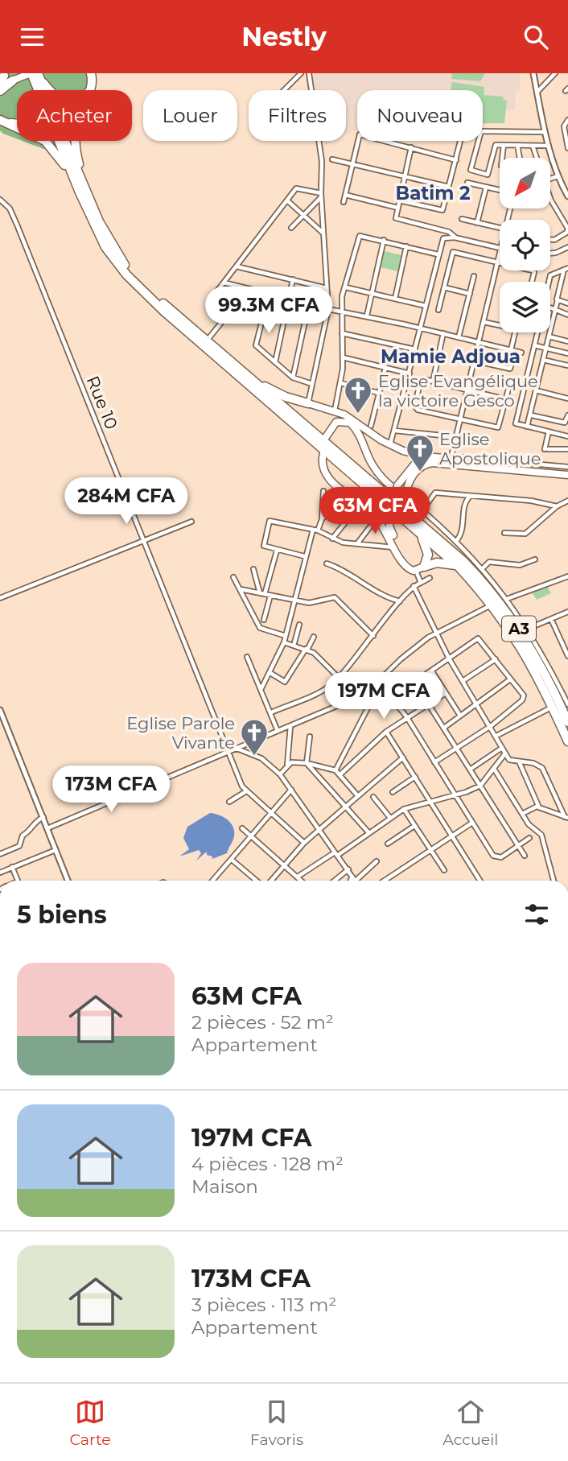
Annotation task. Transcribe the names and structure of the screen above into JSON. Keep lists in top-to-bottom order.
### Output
{
  "streets": {
    "highway": ["A3"],
    "street": ["Rue 10"]
  },
  "districts": ["Batim 2", "Mamie Adjoua"],
  "places": {
    "church": ["Eglise Evangélique la victoire Gesco", "Eglise Apostolique", "Eglise Parole Vivante"]
  },
  "north": "bottom left",
  "page": {
    "header": "Nestly",
    "chip": [
      "Acheter",
      "Louer",
      "Filtres",
      "Nouveau"
    ],
    "price": [
      "99.3M CFA",
      "284M CFA",
      "63M CFA",
      "197M CFA",
      "173M CFA"
    ],
    "heading": "5 biens",
    "list": [
      {
        "name": "63M CFA",
        "note": "2 pièces · 52 m² · Appartement"
      },
      {
        "name": "197M CFA",
        "note": "4 pièces · 128 m² · Maison"
      },
      {
        "name": "173M CFA",
        "note": "3 pièces · 113 m² · Appartement"
      }
    ],
    "tabs": ["Carte", "Favoris", "Accueil"]
  }
}
